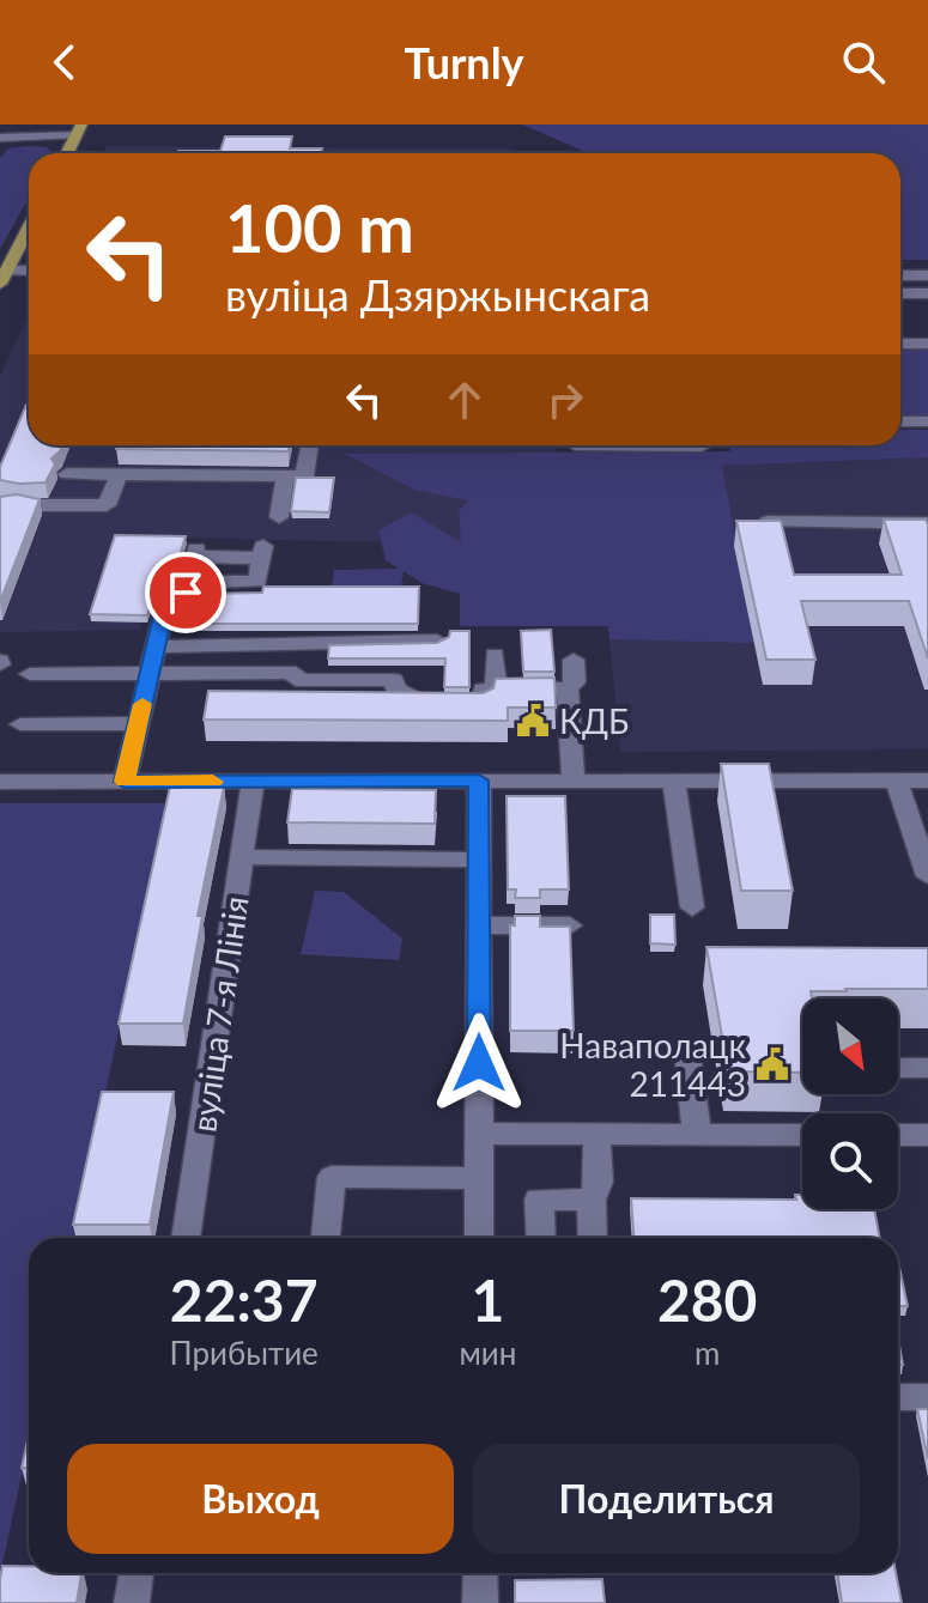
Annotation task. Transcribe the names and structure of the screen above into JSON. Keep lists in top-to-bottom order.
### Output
{
  "streets": {
    "street": ["вуліца 7-я Лінія"]
  },
  "places": {
    "public building": ["КДБ", "Наваполацк 211443"]
  },
  "north": "bottom right",
  "page": {
    "header": "Turnly",
    "turn": ["100 m", "вуліца Дзяржынскага"],
    "eta": [
      "22:37",
      "Прибытие",
      "1",
      "мин",
      "280",
      "m"
    ],
    "buttons": ["Выход", "Поделиться"]
  }
}
